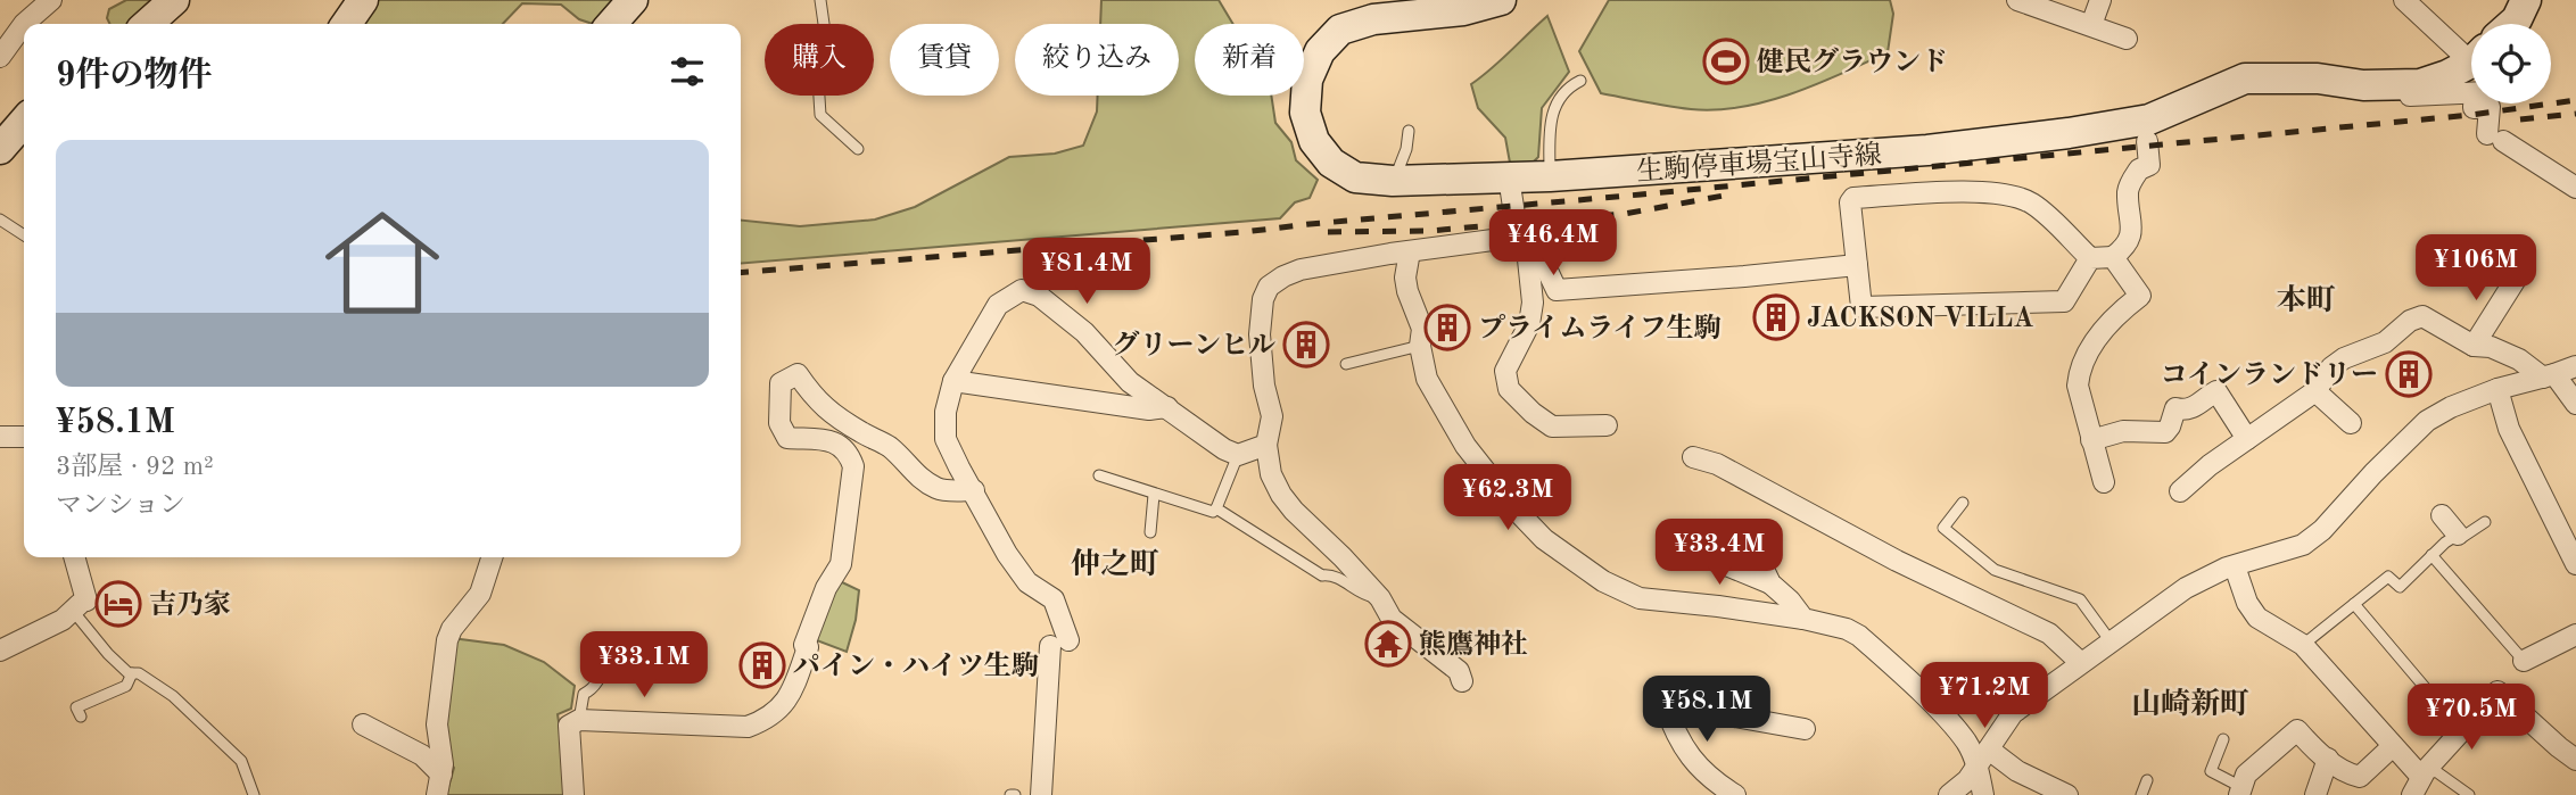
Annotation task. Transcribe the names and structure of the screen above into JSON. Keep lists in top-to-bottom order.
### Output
{
  "streets": {
    "main road": ["生駒停車場宝山寺線"]
  },
  "districts": ["本町", "仲之町", "山崎新町"],
  "places": {
    "sports": ["健民グラウンド"],
    "building": [
      "JACKSON VILLA",
      "プライムライフ生駒",
      "グリーンヒル",
      "コインランドリー",
      "パイン・ハイツ生駒"
    ],
    "hotel": ["吉乃家"],
    "temple": ["熊鷹神社"]
  },
  "page": {
    "chip": [
      "購入",
      "賃貸",
      "絞り込み",
      "新着"
    ],
    "heading": "9件の物件",
    "list": [
      {
        "name": "¥58.1M",
        "note": "3部屋 · 92 m² · マンション"
      }
    ],
    "price": [
      "¥46.4M",
      "¥106M",
      "¥81.4M",
      "¥62.3M",
      "¥33.4M",
      "¥33.1M",
      "¥71.2M",
      "¥58.1M",
      "¥70.5M"
    ]
  }
}
